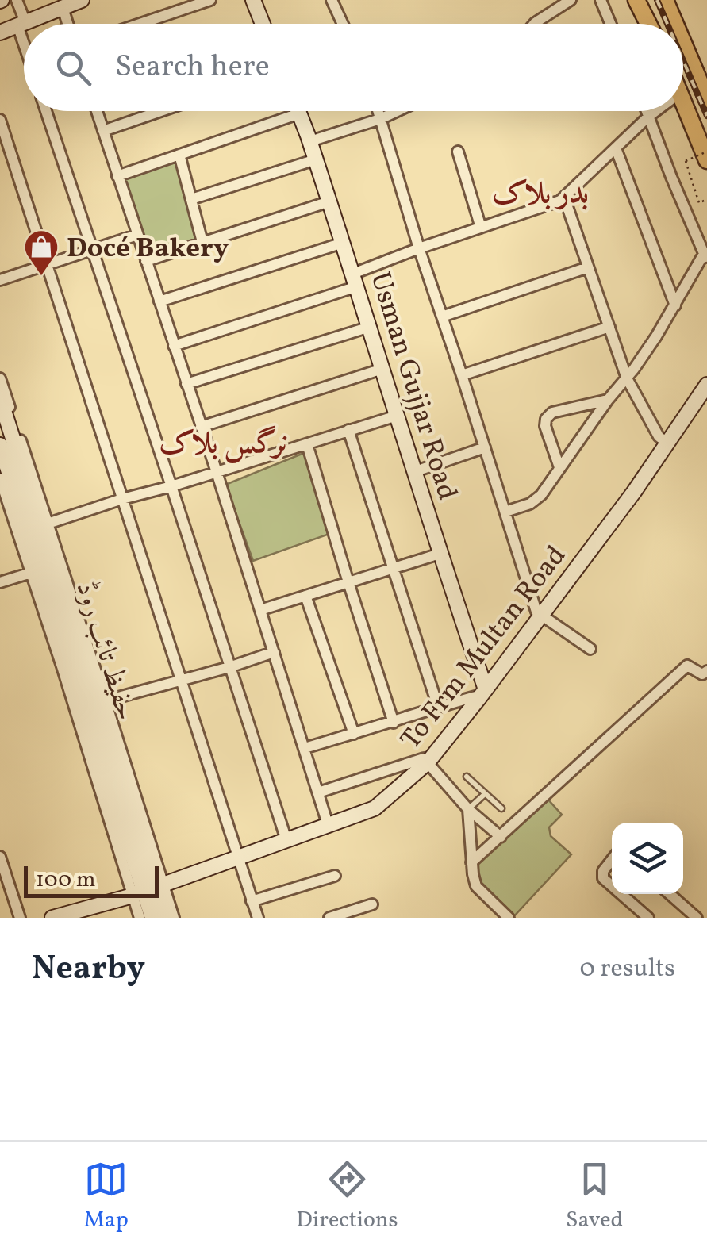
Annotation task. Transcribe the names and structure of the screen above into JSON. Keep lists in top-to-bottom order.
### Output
{
  "streets": {
    "street": ["Usman Gujjar Road", "To Frm Multan Road", "حفیظ تائب روڈ"]
  },
  "crossings": [
    ["Usman Gujjar Road", "To Frm Multan Road"],
    ["To Frm Multan Road", "حفیظ تائب روڈ"]
  ],
  "districts": ["بدر بلاک", "نرگس بلاک"],
  "places": {
    "shop": ["Docé Bakery"]
  },
  "scale_bar": "100 m",
  "page": {
    "search": "Search here",
    "scale": "100 m",
    "heading": ["Nearby", "0 results"],
    "nav": ["Map", "Directions", "Saved"]
  }
}
